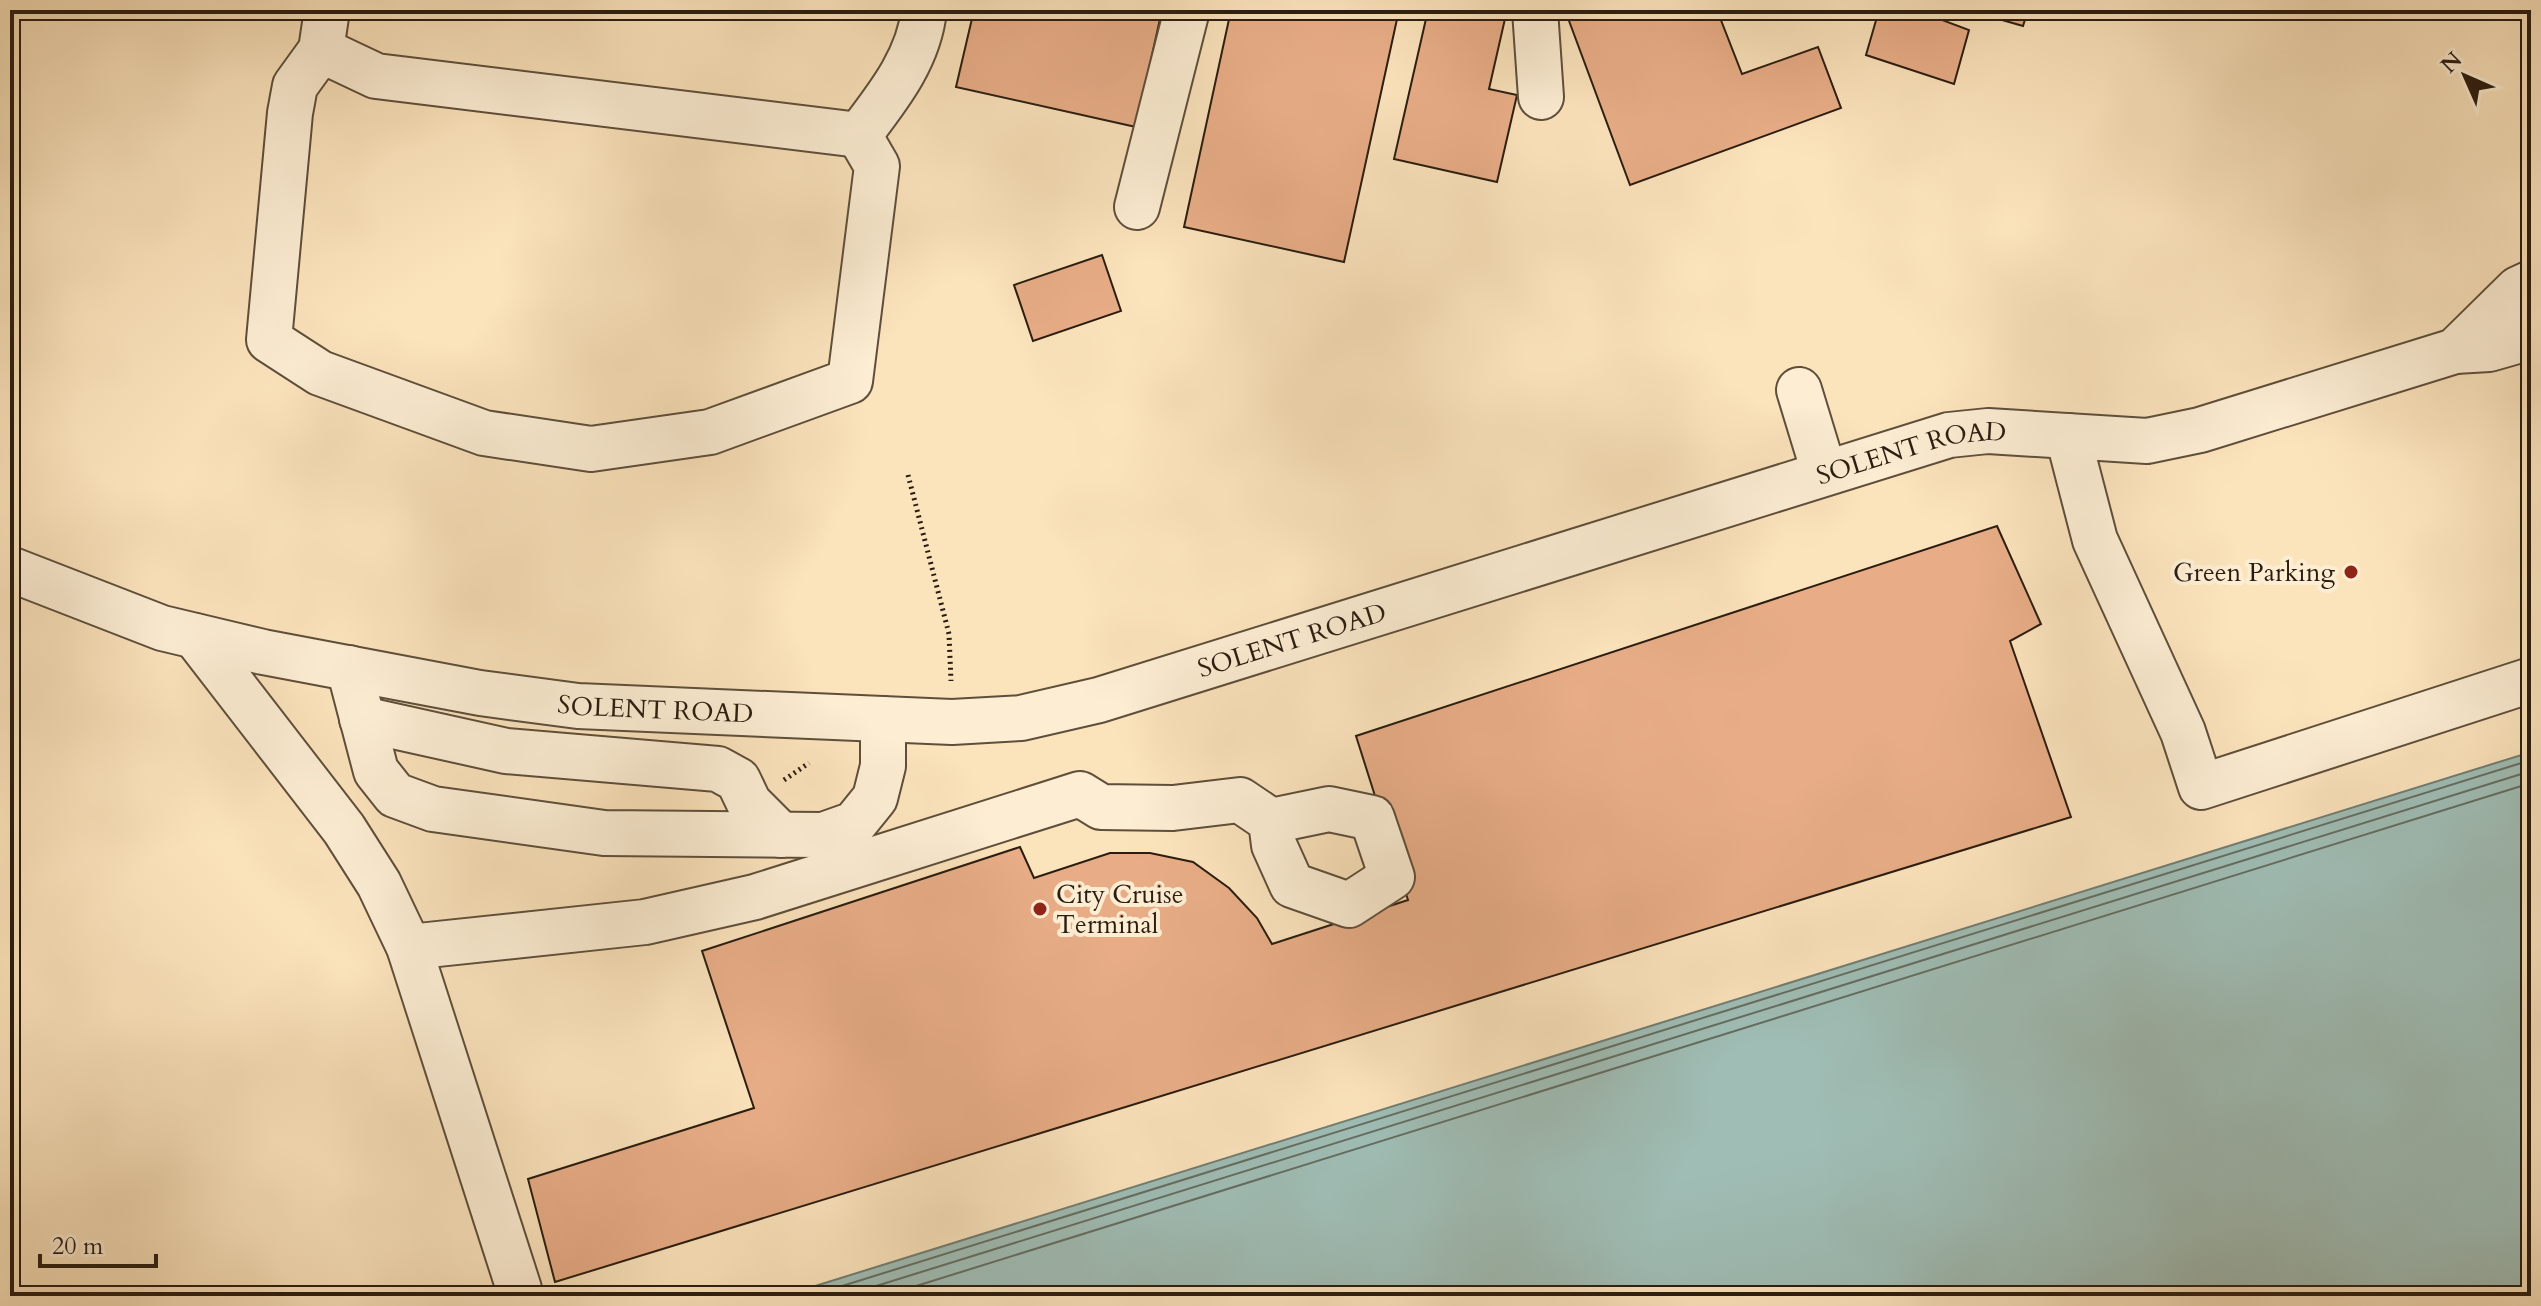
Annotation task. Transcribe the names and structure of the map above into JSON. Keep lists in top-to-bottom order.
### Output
{
  "streets": {
    "street": ["SOLENT ROAD"]
  },
  "places": ["Green Parking", "City Cruise Terminal"],
  "scale_bar": "20 m",
  "north": "top left"
}
